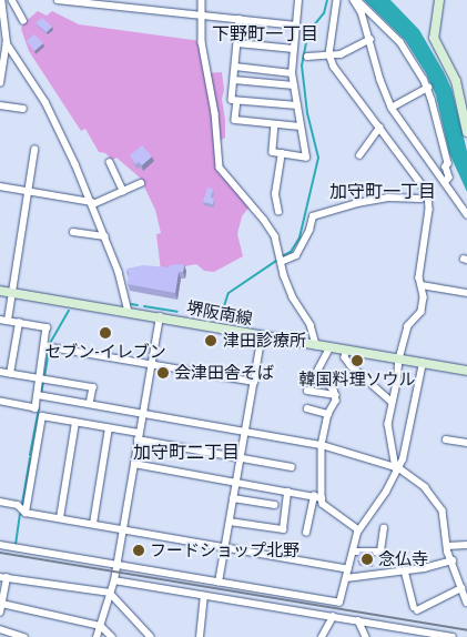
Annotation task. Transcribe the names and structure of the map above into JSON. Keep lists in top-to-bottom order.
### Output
{
  "streets": {
    "main road": ["堺阪南線"]
  },
  "districts": ["下野町一丁目", "加守町一丁目", "加守町二丁目"],
  "places": [
    "セブン-イレブン",
    "津田診療所",
    "韓国料理ソウル",
    "会津田舎そば",
    "フードショップ北野",
    "念仏寺"
  ]
}
